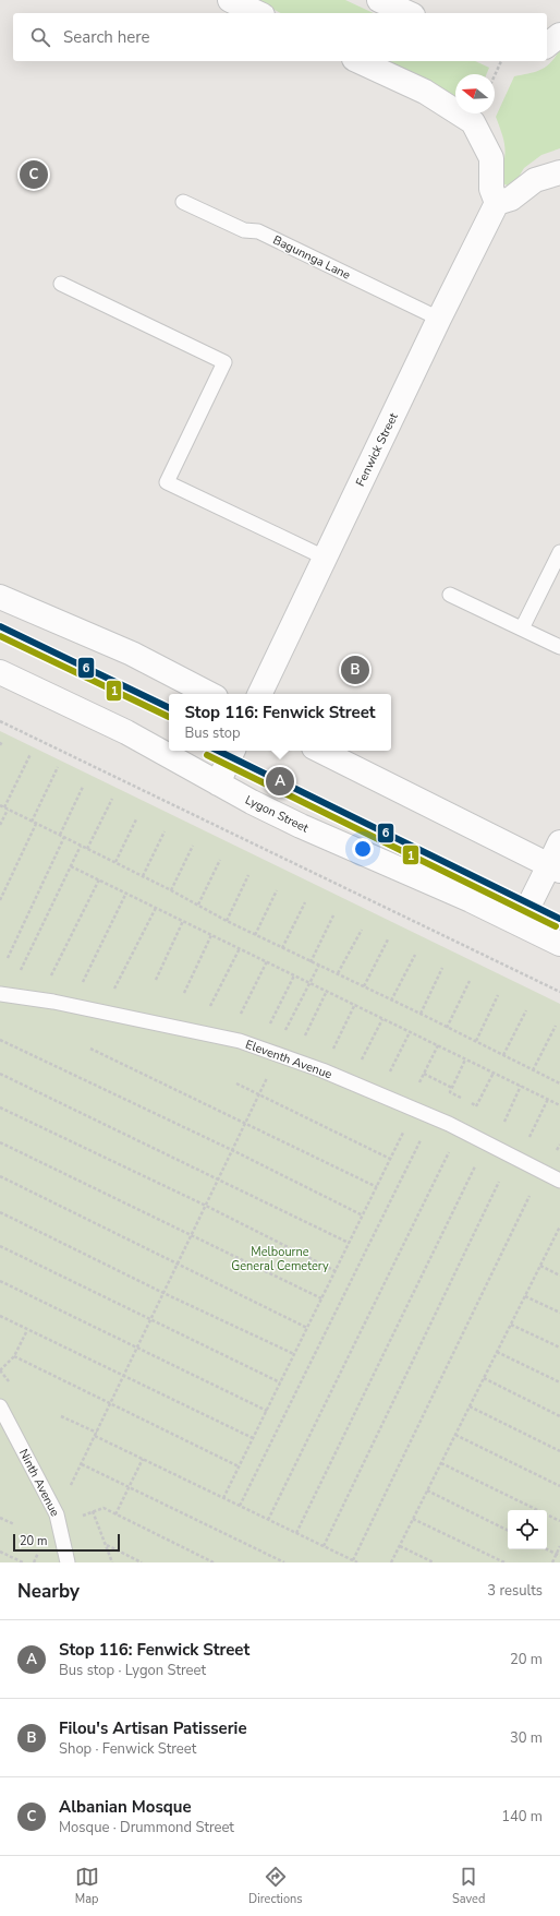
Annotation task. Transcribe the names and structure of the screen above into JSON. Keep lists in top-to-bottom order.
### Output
{
  "streets": {
    "street": ["Fenwick Street", "Lygon Street"],
    "lane": ["Bagunnga Lane", "Eleventh Avenue", "Ninth Avenue"]
  },
  "crossings": [
    ["Bagunnga Lane", "Fenwick Street"]
  ],
  "parks": ["Melbourne General Cemetery"],
  "lines": ["transit line 6", "transit line 1"],
  "scale_bar": "20 m",
  "north": "left",
  "page": {
    "search": "Search here",
    "pins": ["C", "B", "A"],
    "popup": ["Stop 116: Fenwick Street", "Bus stop"],
    "scale": "20 m",
    "heading": ["Nearby", "3 results"],
    "list": [
      {
        "mark": "A",
        "name": "Stop 116: Fenwick Street",
        "note": "Bus stop · Lygon Street",
        "value": "20 m"
      },
      {
        "mark": "B",
        "name": "Filou's Artisan Patisserie",
        "note": "Shop · Fenwick Street",
        "value": "30 m"
      },
      {
        "mark": "C",
        "name": "Albanian Mosque",
        "note": "Mosque · Drummond Street",
        "value": "140 m"
      }
    ],
    "nav": ["Map", "Directions", "Saved"]
  }
}
